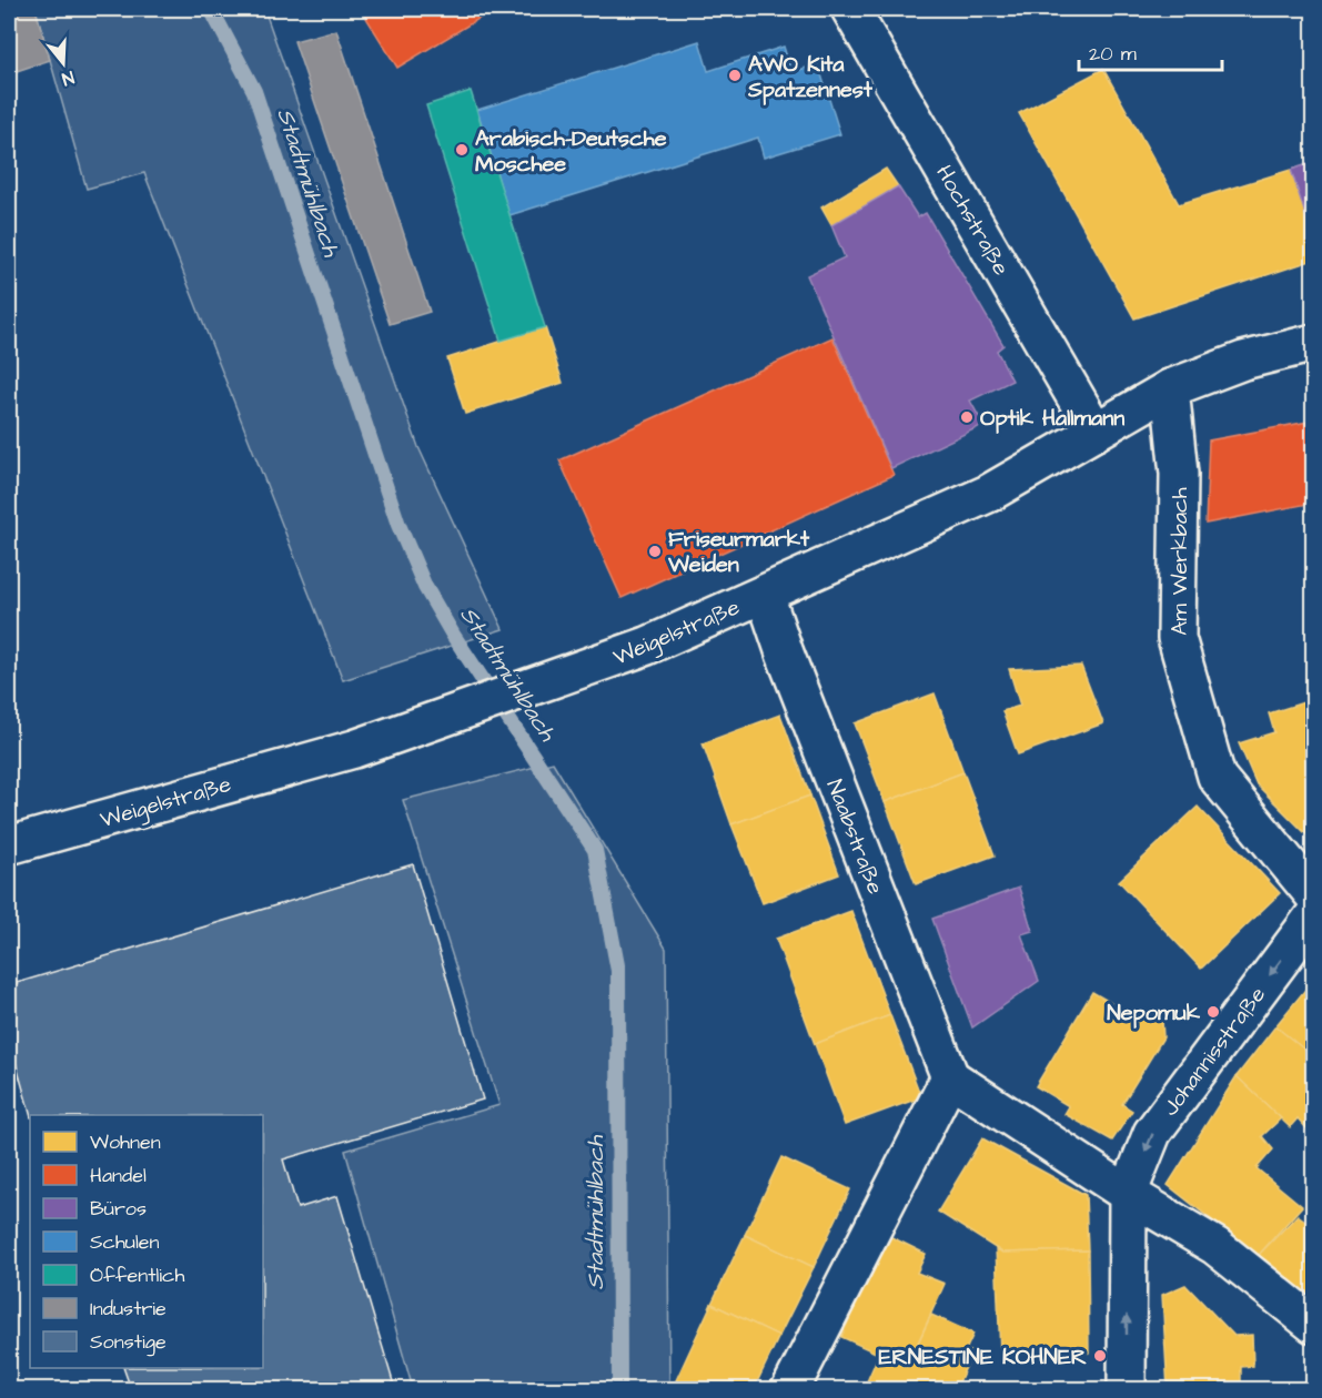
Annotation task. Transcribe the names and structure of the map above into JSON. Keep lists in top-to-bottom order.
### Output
{
  "streets": {
    "street": [
      "Hochstraße",
      "Am Werkbach",
      "Weigelstraße",
      "Naabstraße",
      "Johannisstraße"
    ]
  },
  "crossings": [
    ["Hochstraße", "Weigelstraße"],
    ["Am Werkbach", "Weigelstraße"],
    ["Weigelstraße", "Naabstraße"]
  ],
  "water": ["Stadtmühlbach"],
  "places": [
    "AWO Kita Spatzennest",
    "Arabisch-Deutsche Moschee",
    "Optik Hallmann",
    "Friseurmarkt Weiden",
    "Nepomuk",
    "ERNESTINE KOHNER"
  ],
  "legend": [
    "Wohnen",
    "Handel",
    "Büros",
    "Schulen",
    "Öffentlich",
    "Industrie",
    "Sonstige"
  ],
  "scale_bar": "20 m",
  "north": "bottom"
}
